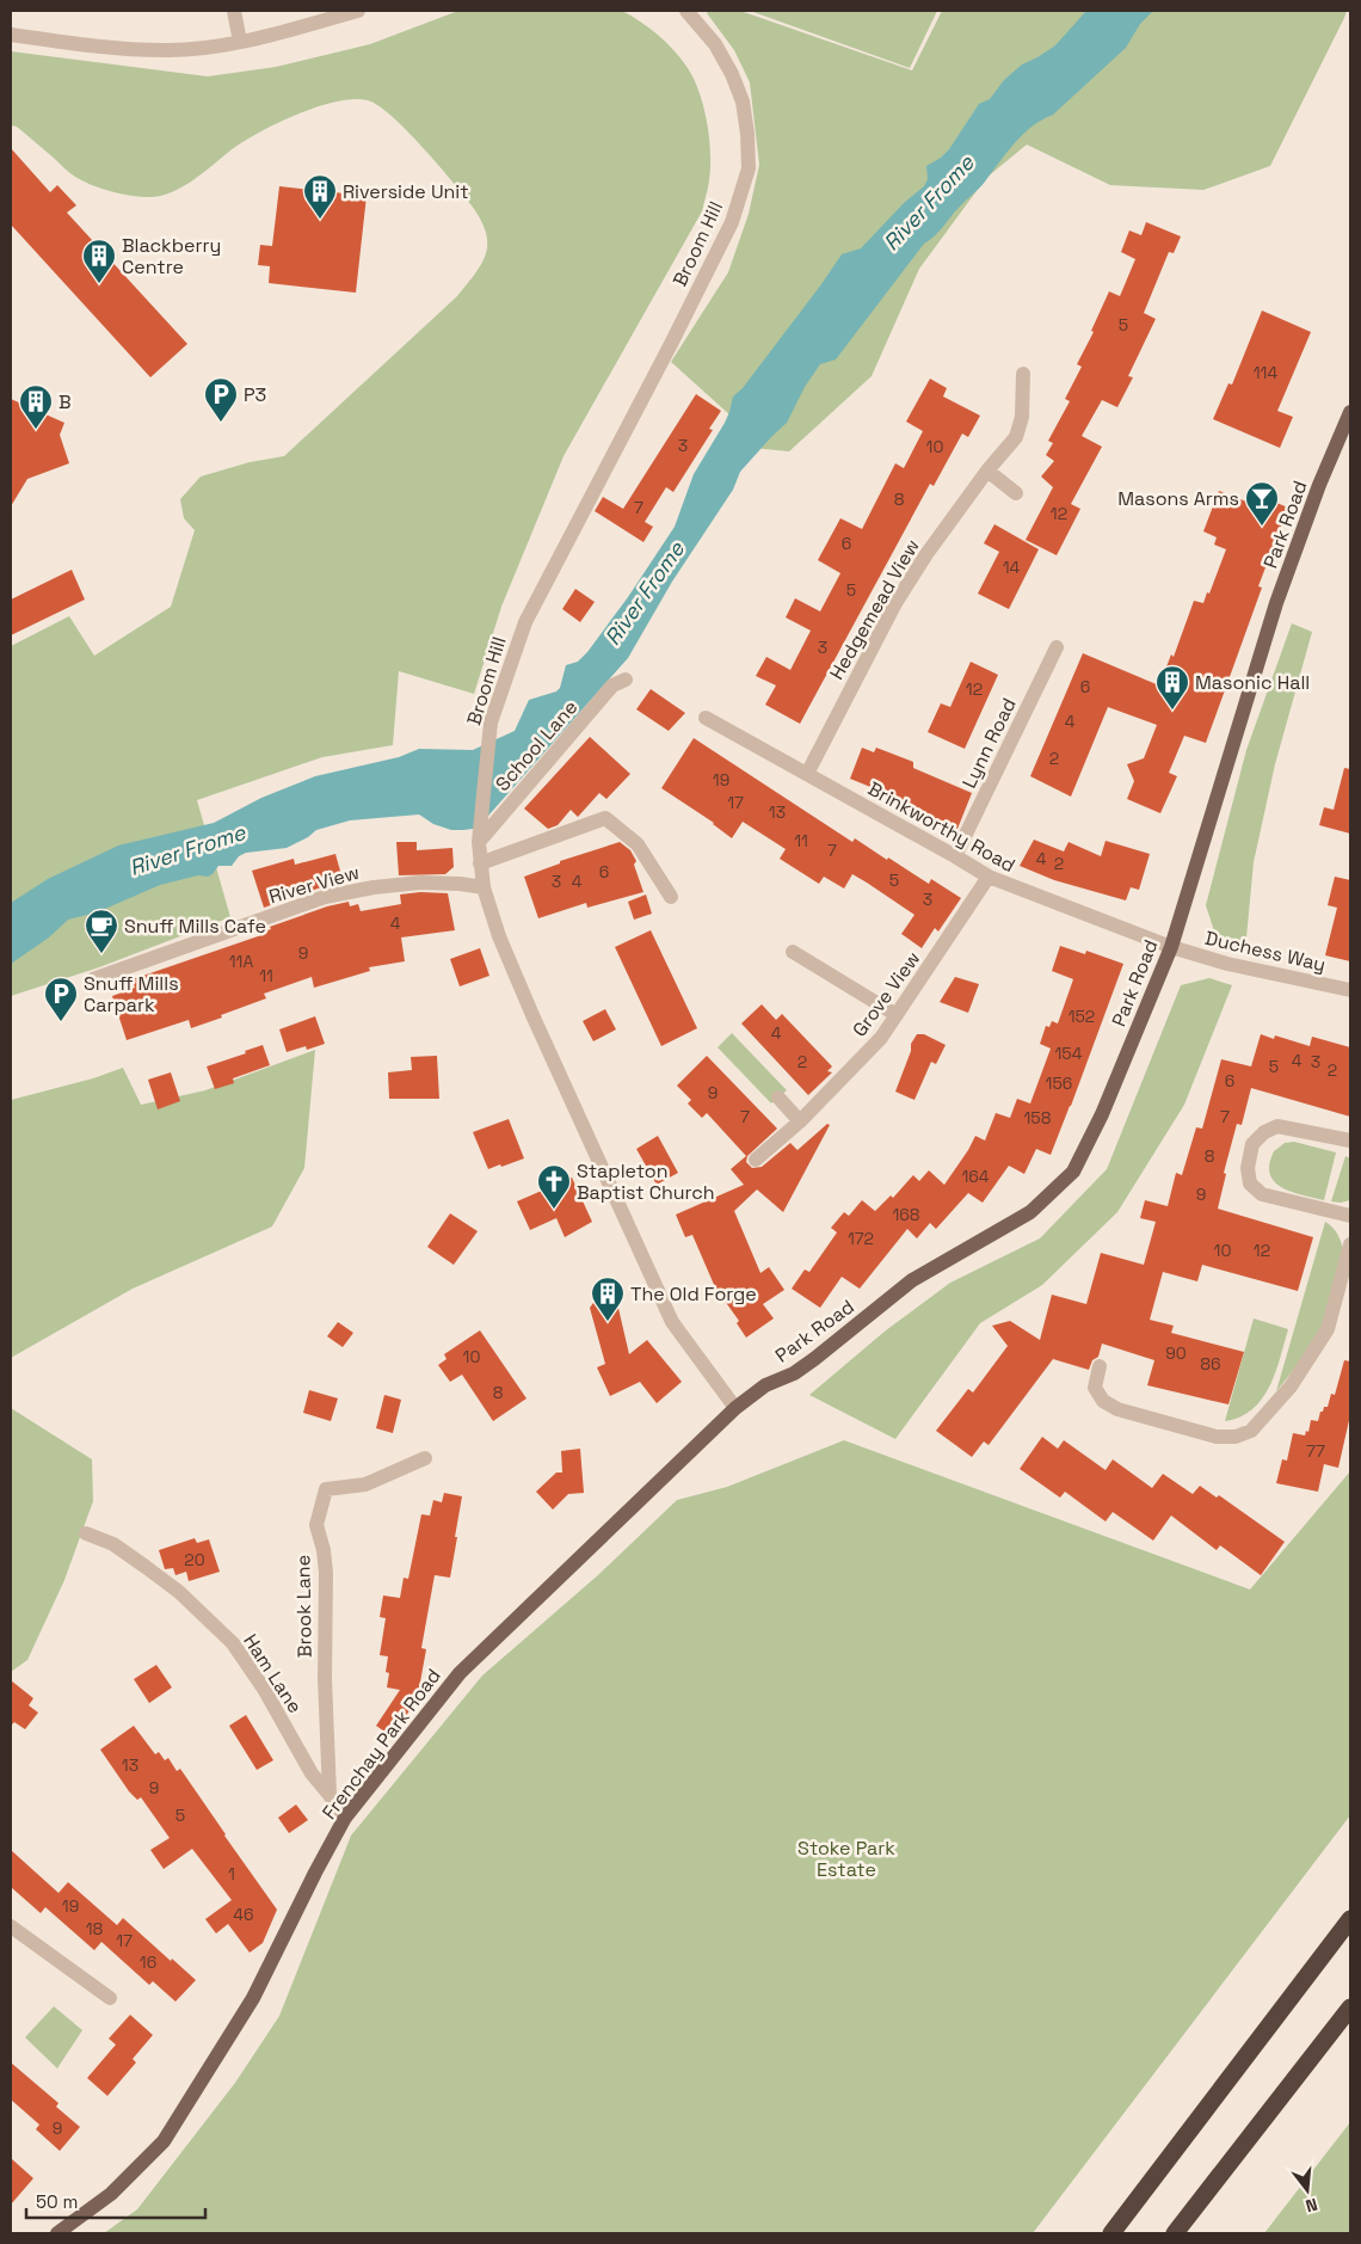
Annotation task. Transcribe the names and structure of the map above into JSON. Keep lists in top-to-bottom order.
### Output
{
  "streets": {
    "main road": ["Park Road", "Frenchay Park Road"],
    "street": [
      "Broom Hill",
      "Hedgemead View",
      "Lynn Road",
      "School Lane",
      "Brinkworthy Road",
      "River View",
      "Duchess Way",
      "Grove View",
      "Brook Lane",
      "Ham Lane"
    ]
  },
  "crossings": [
    ["Broom Hill", "Park Road"],
    ["Broom Hill", "School Lane"],
    ["Broom Hill", "River View"],
    ["Broom Hill", "Frenchay Park Road"],
    ["Park Road", "Brinkworthy Road"],
    ["Park Road", "Duchess Way"],
    ["Park Road", "Frenchay Park Road"],
    ["Hedgemead View", "Brinkworthy Road"],
    ["Lynn Road", "Brinkworthy Road"],
    ["Brinkworthy Road", "Duchess Way"],
    ["Brinkworthy Road", "Grove View"],
    ["Brook Lane", "Ham Lane"],
    ["Ham Lane", "Frenchay Park Road"]
  ],
  "water": ["River Frome"],
  "parks": ["Stoke Park Estate"],
  "places": {
    "building": [
      "Riverside Unit",
      "Blackberry Centre",
      "B",
      "Masonic Hall",
      "The Old Forge"
    ],
    "parking": ["P3", "Snuff Mills Carpark"],
    "bar": ["Masons Arms"],
    "cafe": ["Snuff Mills Cafe"],
    "church": ["Stapleton Baptist Church"]
  },
  "house_numbers": [
    "5",
    "114",
    "3",
    "10",
    "8",
    "7",
    "12",
    "6",
    "14",
    "5",
    "3",
    "6",
    "12",
    "4",
    "2",
    "19",
    "17",
    "13",
    "11",
    "7",
    "4",
    "2",
    "6",
    "5",
    "3",
    "4",
    "3",
    "4",
    "9",
    "11A",
    "11",
    "152",
    "4",
    "154",
    "4",
    "2",
    "3",
    "5",
    "2",
    "6",
    "156",
    "9",
    "7",
    "7",
    "158",
    "8",
    "164",
    "9",
    "168",
    "172",
    "10",
    "12",
    "90",
    "10",
    "86",
    "8",
    "77",
    "20",
    "13",
    "9",
    "5",
    "1",
    "19",
    "46",
    "18",
    "17",
    "16",
    "9"
  ],
  "scale_bar": "50 m",
  "north": "bottom"
}
